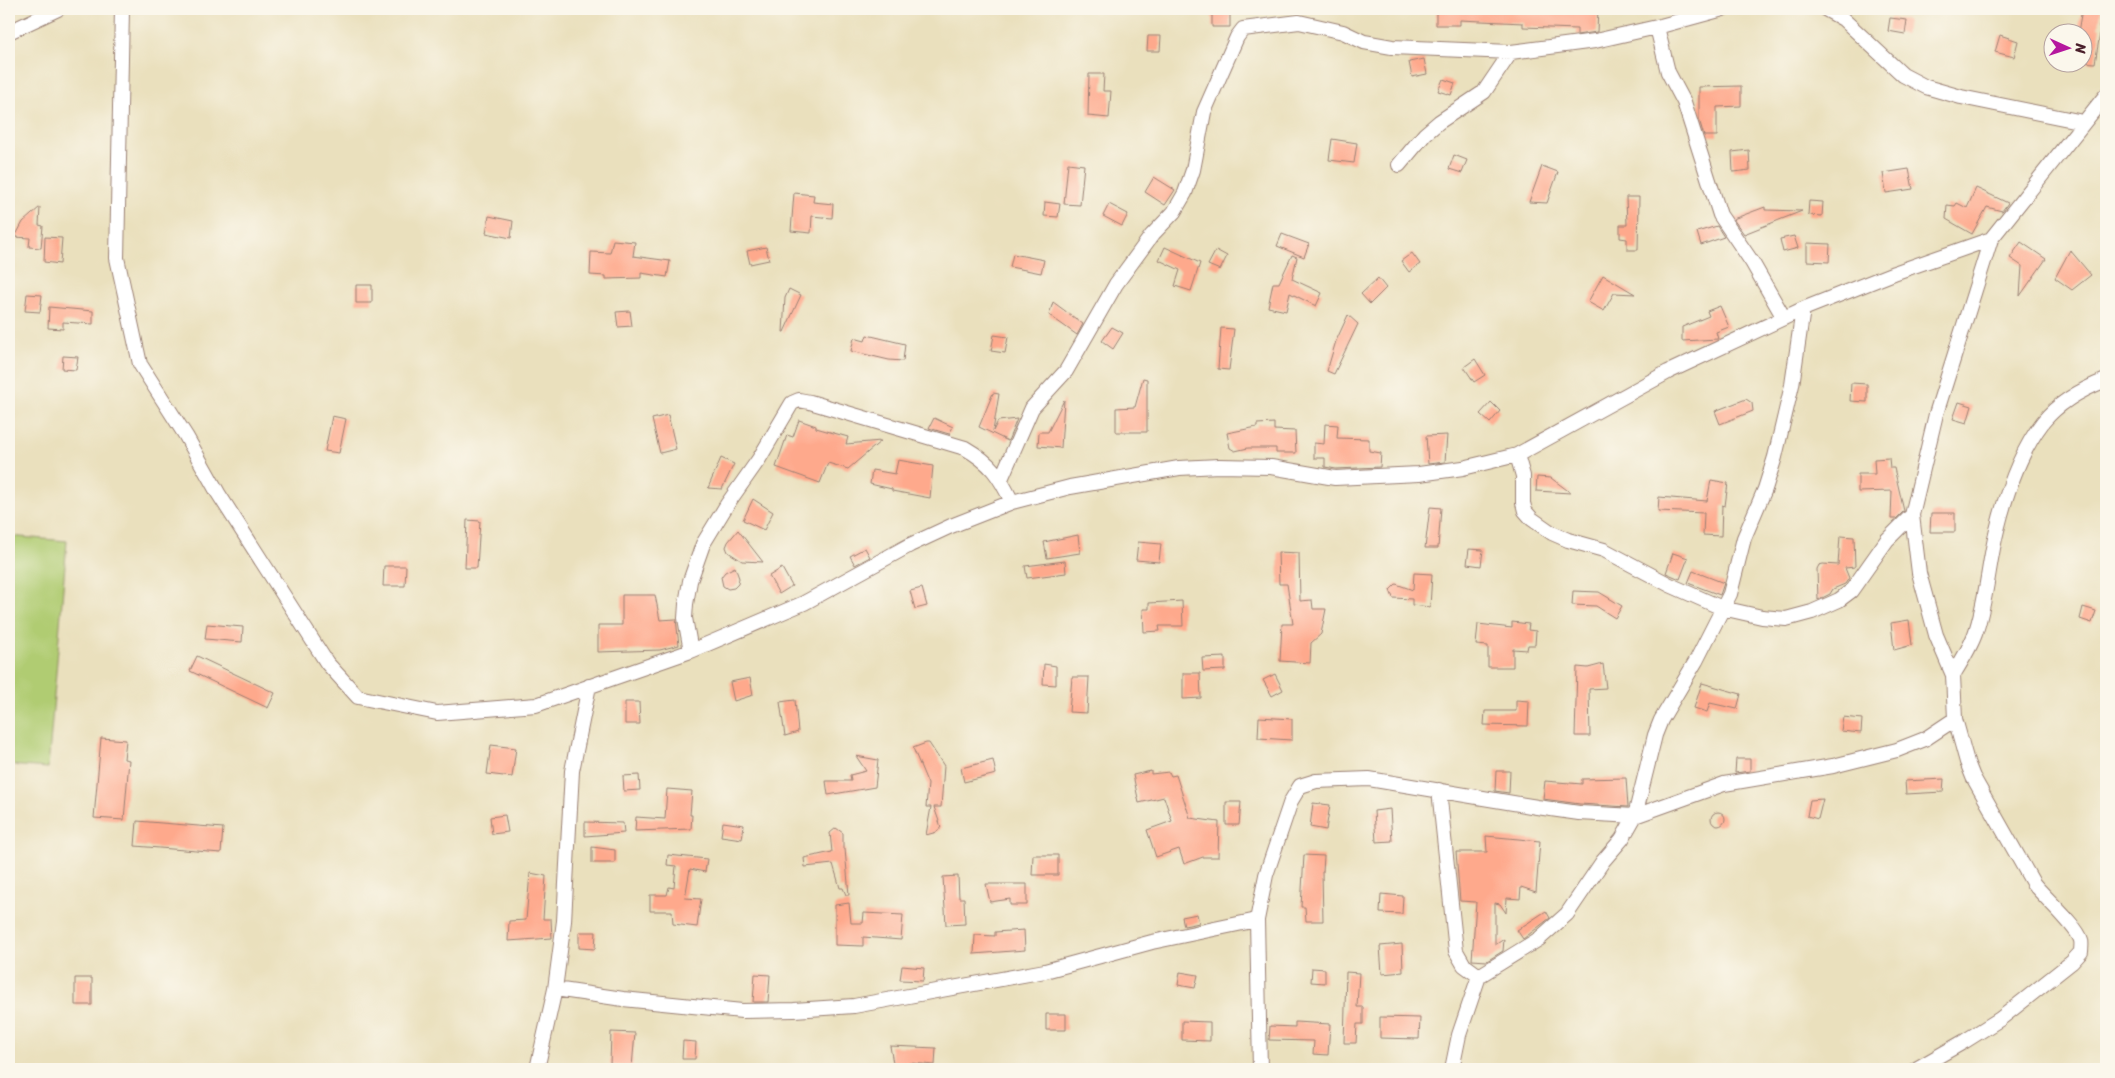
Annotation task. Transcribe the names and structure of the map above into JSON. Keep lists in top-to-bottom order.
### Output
{
  "north": "right"
}
